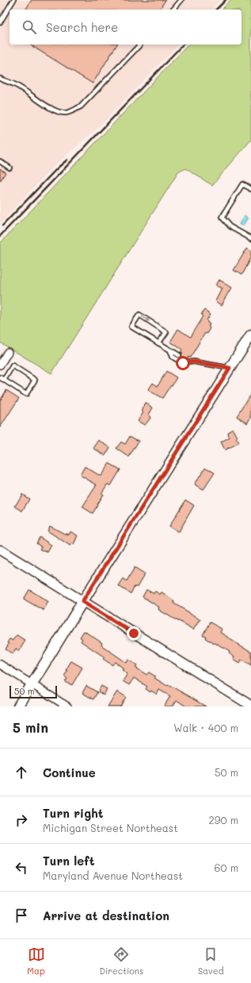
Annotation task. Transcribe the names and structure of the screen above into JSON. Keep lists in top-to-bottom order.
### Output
{
  "scale_bar": "50 m",
  "page": {
    "search": "Search here",
    "scale": "50 m",
    "heading": ["5 min", "Walk · 400 m"],
    "list": [
      ["Continue", "50 m"],
      ["Turn right", "Michigan Street Northeast", "290 m"],
      ["Turn left", "Maryland Avenue Northeast", "60 m"],
      "Arrive at destination"
    ],
    "nav": ["Map", "Directions", "Saved"]
  }
}
